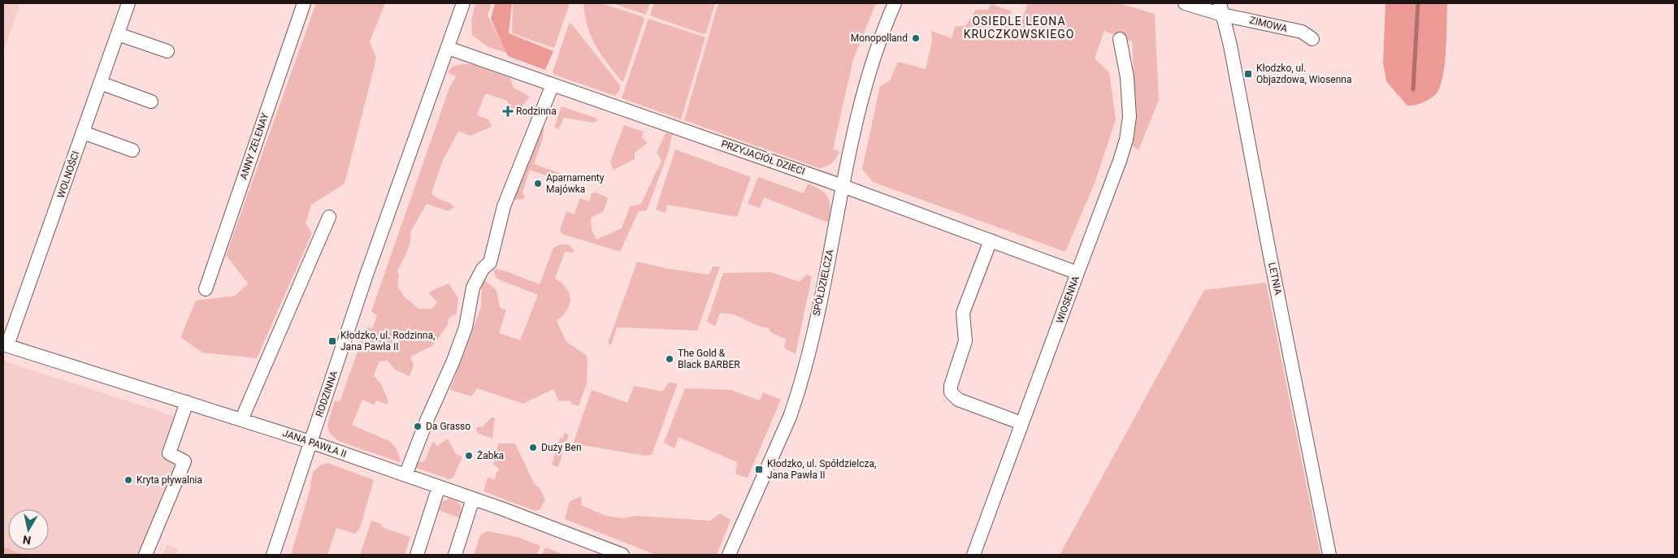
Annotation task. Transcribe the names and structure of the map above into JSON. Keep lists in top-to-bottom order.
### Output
{
  "streets": {
    "street": [
      "ZIMOWA",
      "ANNY ZELENAY",
      "PRZYJACIÓŁ DZIECI",
      "WOLNOŚCI",
      "LETNIA",
      "SPÓŁDZIELCZA",
      "WIOSENNA",
      "RODZINNA",
      "JANA PAWŁA II"
    ]
  },
  "crossings": [
    ["ZIMOWA", "LETNIA"],
    ["PRZYJACIÓŁ DZIECI", "SPÓŁDZIELCZA"],
    ["PRZYJACIÓŁ DZIECI", "WIOSENNA"],
    ["PRZYJACIÓŁ DZIECI", "RODZINNA"],
    ["WOLNOŚCI", "JANA PAWŁA II"],
    ["RODZINNA", "JANA PAWŁA II"]
  ],
  "districts": ["OSIEDLE LEONA KRUCZKOWSKIEGO"],
  "places": {
    "other": [
      "Monopolland",
      "Aparnamenty Majówka",
      "The Gold & Black BARBER",
      "Da Grasso",
      "Duży Ben",
      "Żabka",
      "Kryta pływalnia"
    ],
    "transit": ["Kłodzko, ul. Objazdowa, Wiosenna", "Kłodzko, ul. Rodzinna, Jana Pawła II", "Kłodzko, ul. Spółdzielcza, Jana Pawła II"],
    "health": ["Rodzinna"]
  },
  "north": "bottom"
}
